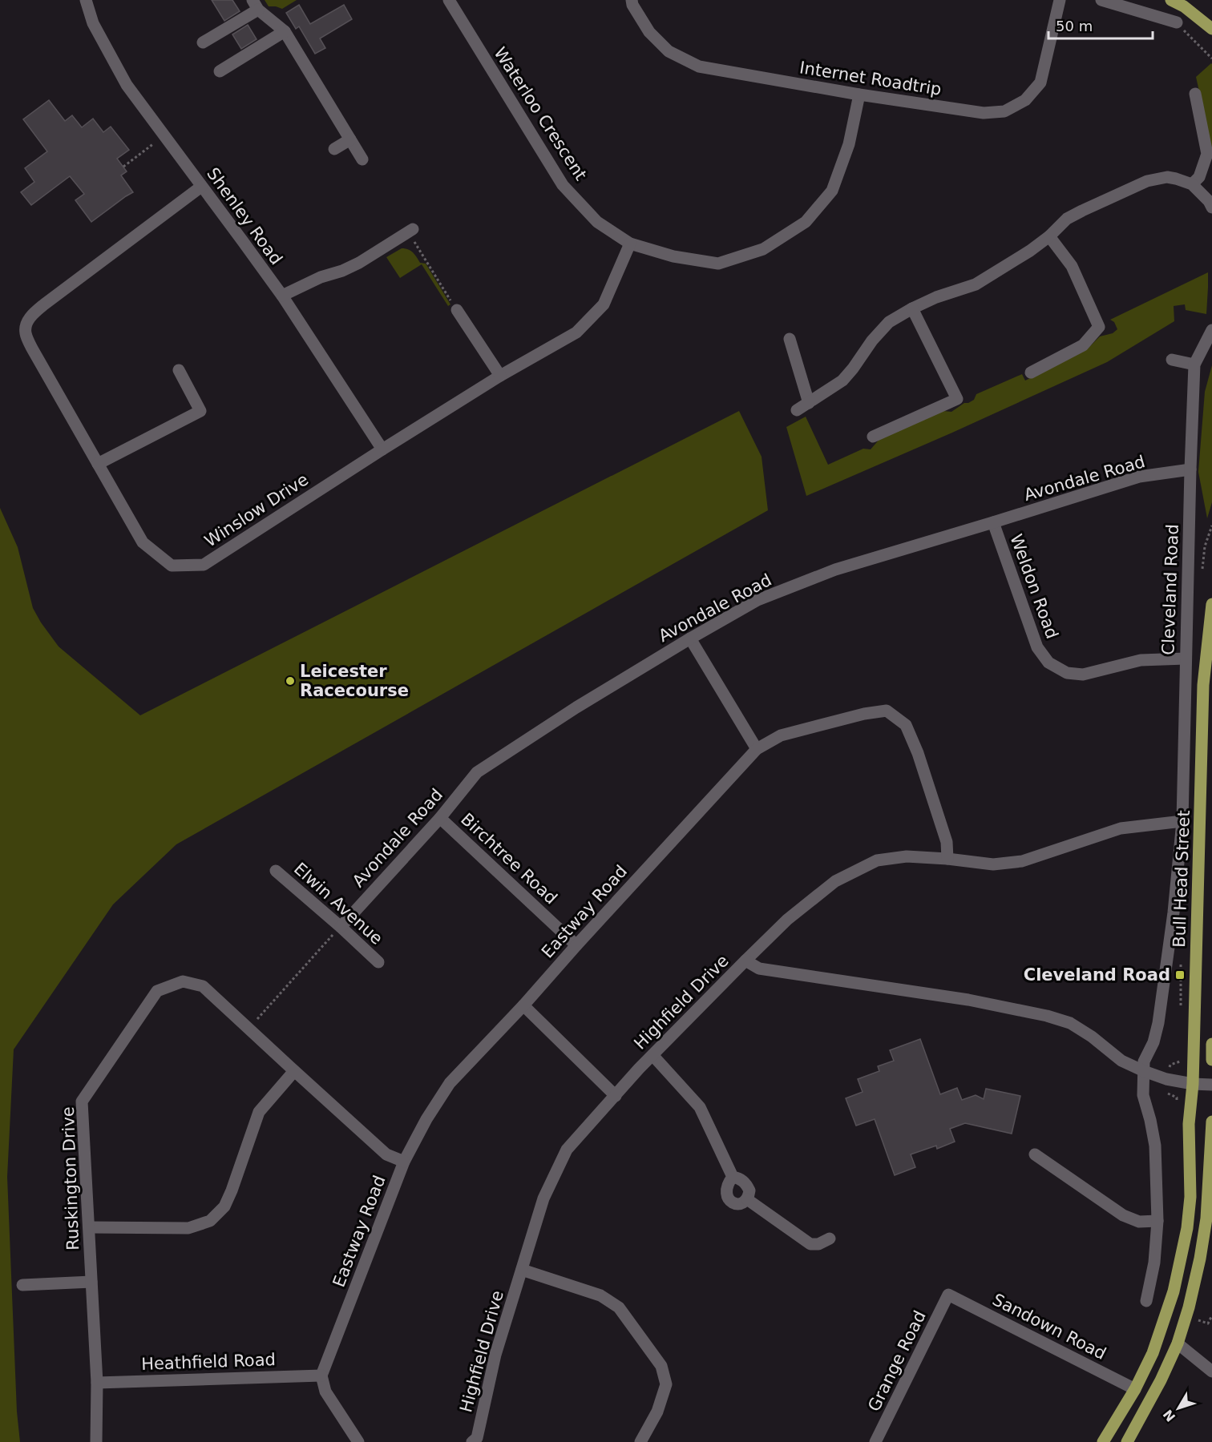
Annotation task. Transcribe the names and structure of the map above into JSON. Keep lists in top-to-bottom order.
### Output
{
  "streets": {
    "main road": ["Bull Head Street"],
    "street": [
      "Internet Roadtrip",
      "Waterloo Crescent",
      "Shenley Road",
      "Avondale Road",
      "Winslow Drive",
      "Weldon Road",
      "Cleveland Road",
      "Birchtree Road",
      "Elwin Avenue",
      "Eastway Road",
      "Highfield Drive",
      "Ruskington Drive",
      "Sandown Road",
      "Grange Road",
      "Heathfield Road"
    ]
  },
  "crossings": [
    ["Internet Roadtrip", "Waterloo Crescent"],
    ["Waterloo Crescent", "Winslow Drive"],
    ["Shenley Road", "Winslow Drive"],
    ["Avondale Road", "Weldon Road"],
    ["Avondale Road", "Cleveland Road"],
    ["Avondale Road", "Birchtree Road"],
    ["Avondale Road", "Elwin Avenue"],
    ["Weldon Road", "Cleveland Road"],
    ["Cleveland Road", "Highfield Drive"],
    ["Birchtree Road", "Eastway Road"],
    ["Bull Head Street", "Highfield Drive"],
    ["Bull Head Street", "Sandown Road"],
    ["Eastway Road", "Ruskington Drive"],
    ["Eastway Road", "Heathfield Road"],
    ["Ruskington Drive", "Heathfield Road"],
    ["Sandown Road", "Grange Road"]
  ],
  "places": {
    "other": ["Leicester Racecourse"],
    "transit": ["Cleveland Road"]
  },
  "scale_bar": "50 m",
  "north": "bottom left"
}
